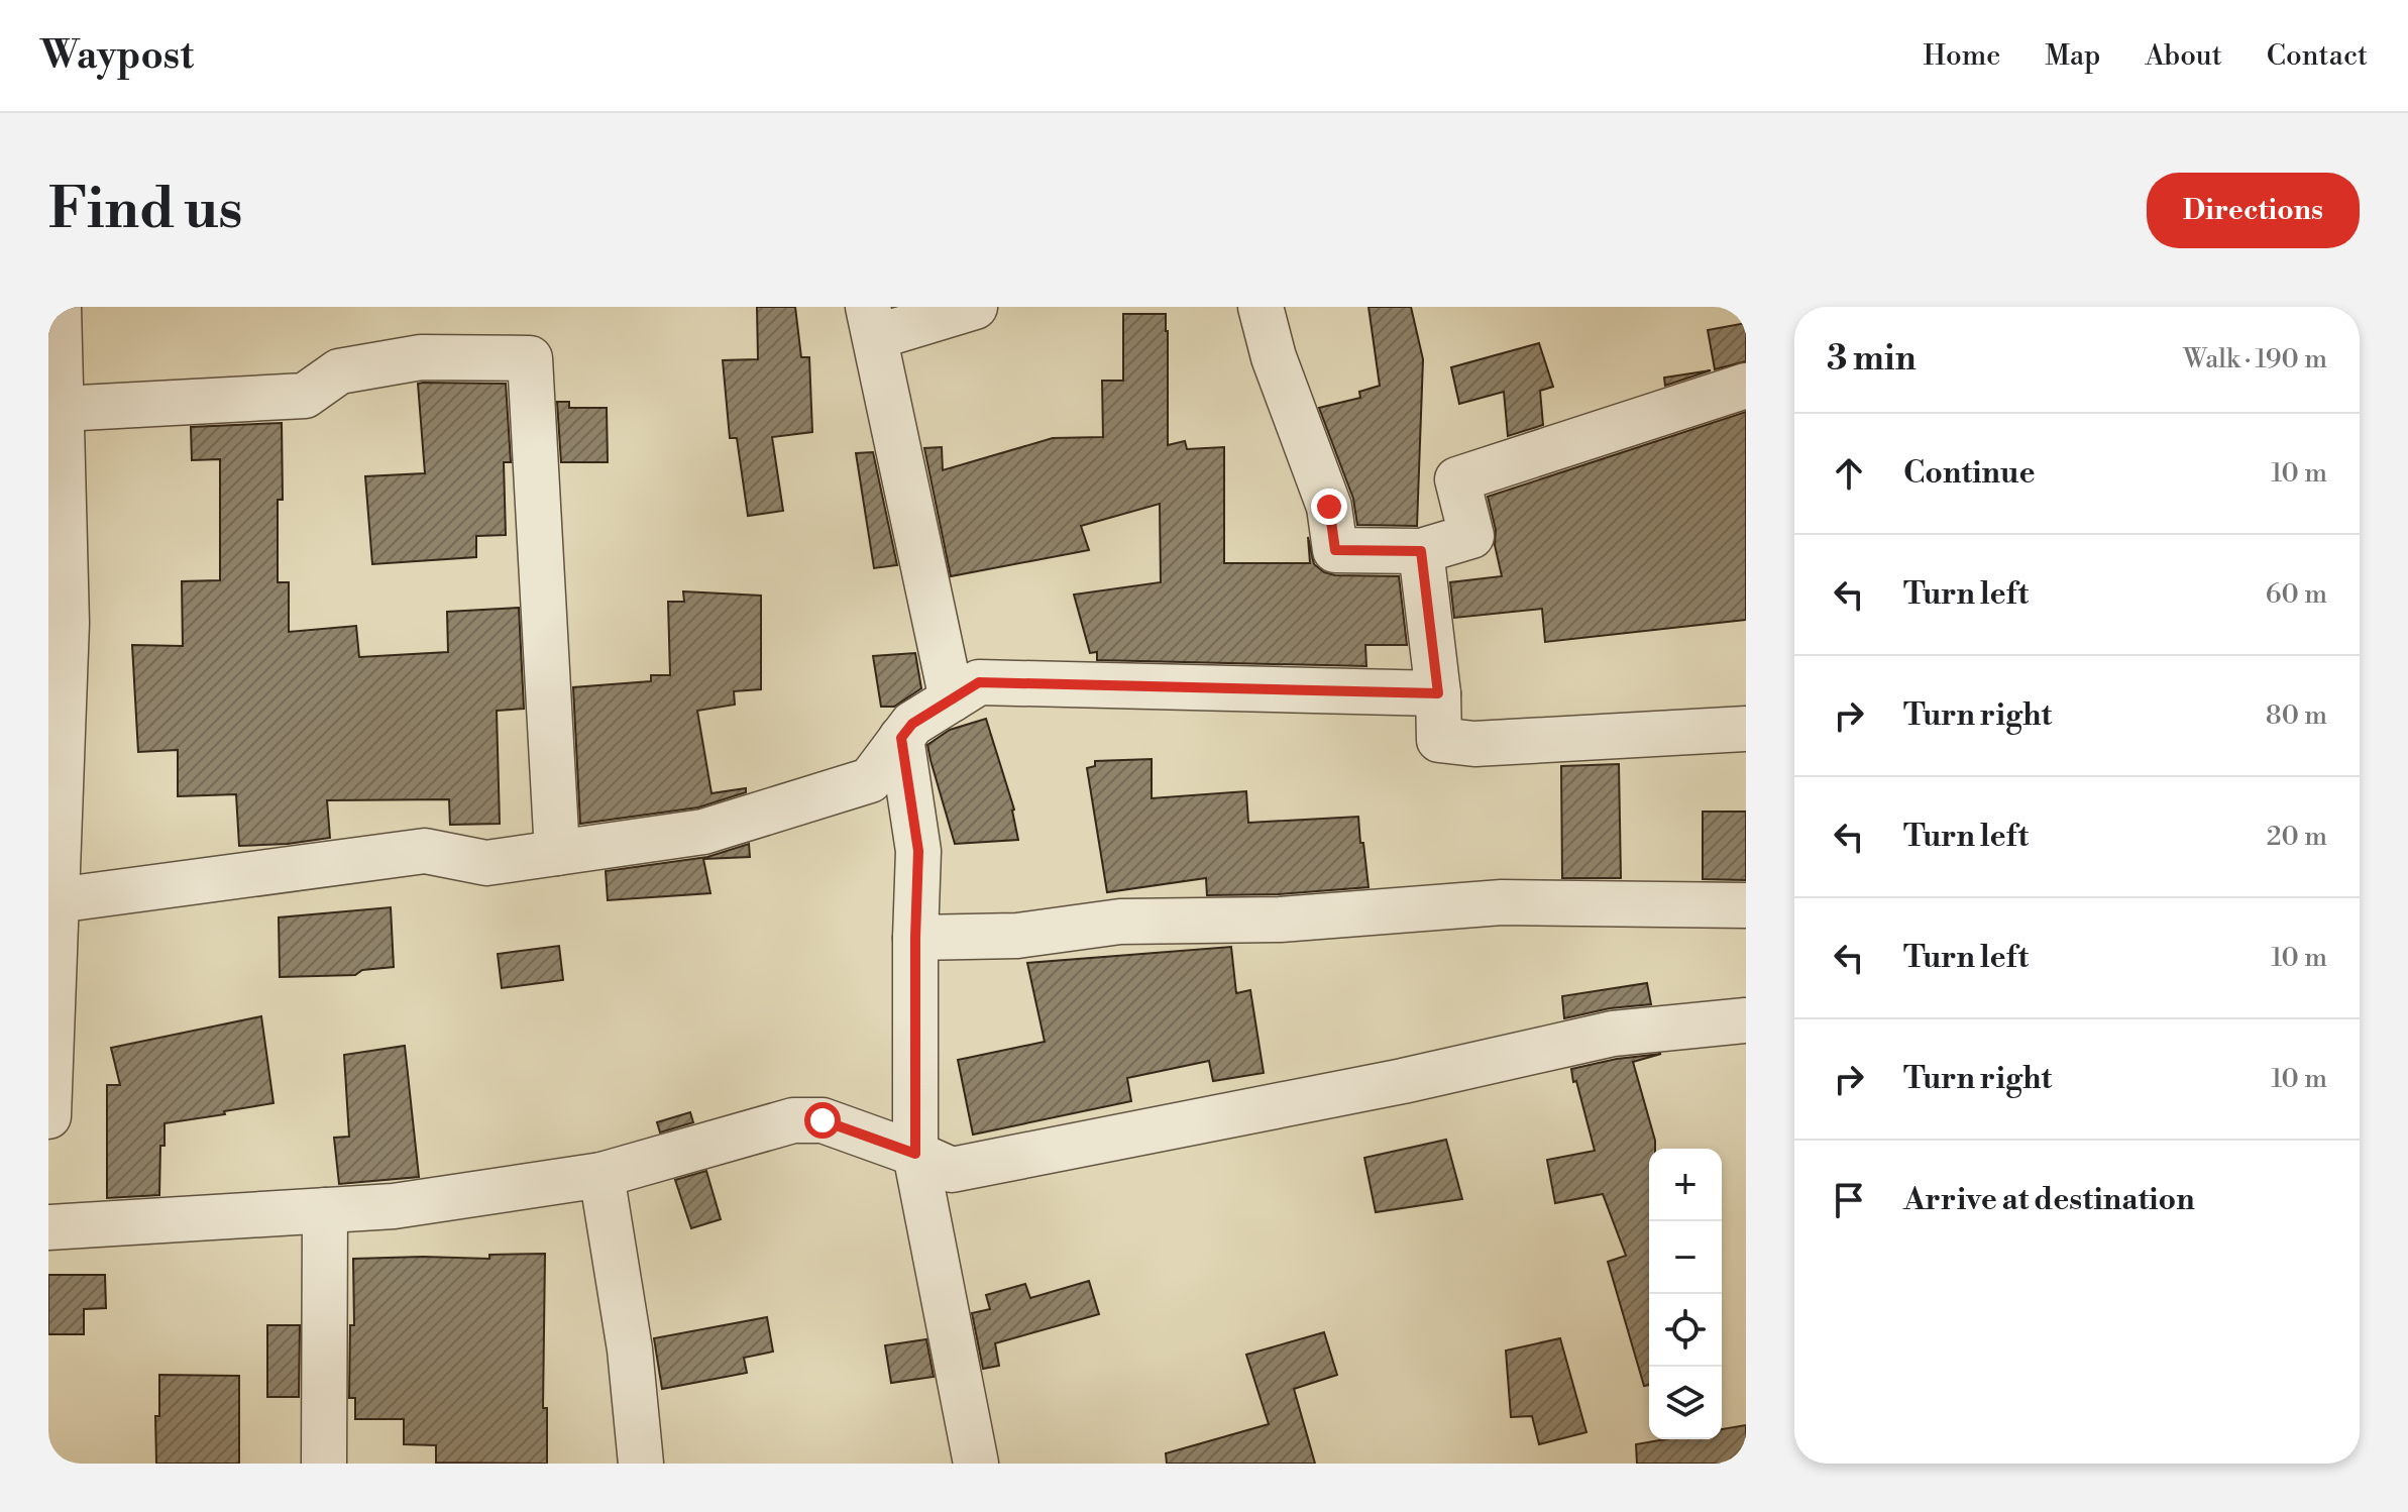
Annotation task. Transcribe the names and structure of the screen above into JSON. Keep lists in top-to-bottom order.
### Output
{
  "page": {
    "header": "Waypost",
    "nav": [
      "Home",
      "Map",
      "About",
      "Contact"
    ],
    "buttons": "Directions",
    "title": "Find us",
    "heading": ["3 min", "Walk · 190 m"],
    "list": [
      ["Continue", "10 m"],
      ["Turn left", "60 m"],
      ["Turn right", "80 m"],
      ["Turn left", "20 m"],
      ["Turn left", "10 m"],
      ["Turn right", "10 m"],
      "Arrive at destination"
    ],
    "map_buttons": ["+", "−"]
  }
}
